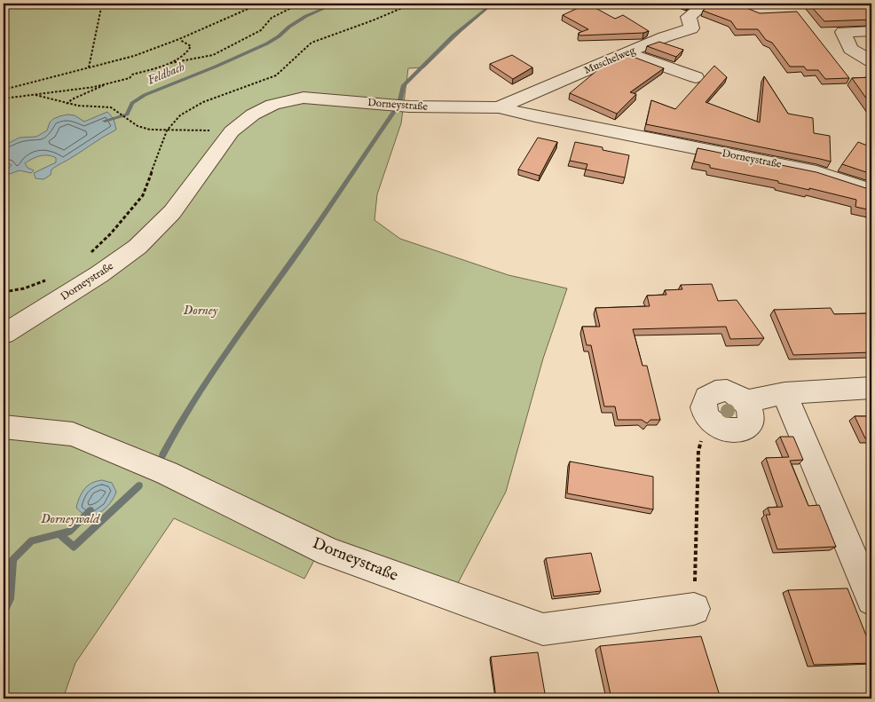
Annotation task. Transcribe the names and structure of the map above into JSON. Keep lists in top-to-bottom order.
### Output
{
  "streets": {
    "street": ["Muschelweg", "Dorneystraße"]
  },
  "crossings": [
    ["Muschelweg", "Dorneystraße"]
  ],
  "water": ["Feldbach"],
  "parks": ["Dorney", "Dorneywald"]
}
